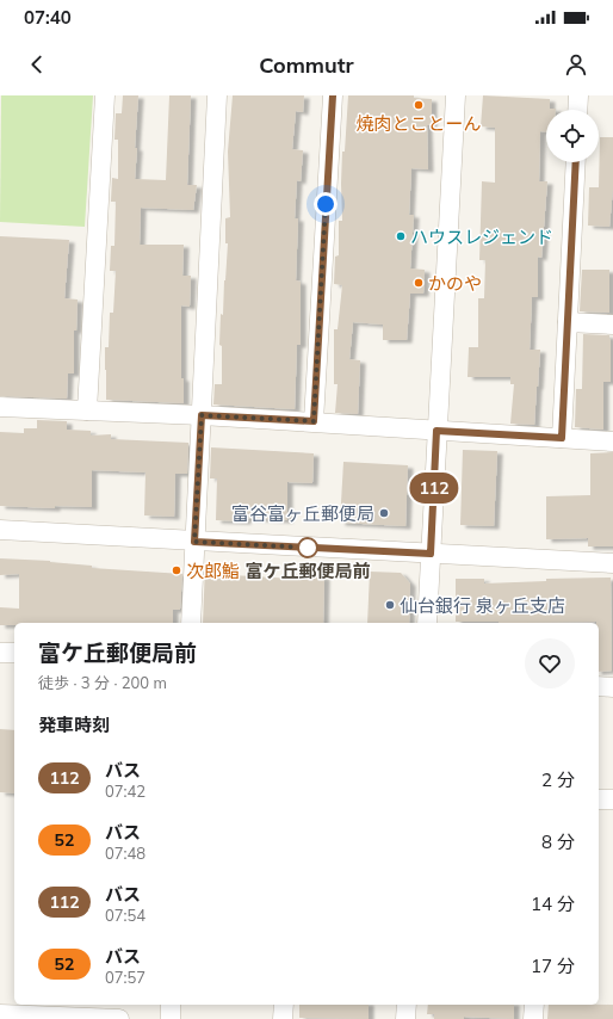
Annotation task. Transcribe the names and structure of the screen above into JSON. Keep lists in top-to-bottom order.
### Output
{
  "places": [
    "焼肉とことーん",
    "ハウスレジェンド",
    "かのや",
    "富谷富ヶ丘郵便局",
    "富ケ丘郵便局前",
    "次郎鮨",
    "仙台銀行 泉ヶ丘支店"
  ],
  "lines": ["bus line 112"],
  "page": {
    "status": "07:40",
    "header": "Commutr",
    "on_map": "112",
    "heading": [
      ["富ケ丘郵便局前", "徒歩 · 3 分 · 200 m"],
      "発車時刻"
    ],
    "list": [
      {
        "mark": "112",
        "name": "バス",
        "note": "07:42",
        "value": "2 分"
      },
      {
        "mark": "52",
        "name": "バス",
        "note": "07:48",
        "value": "8 分"
      },
      {
        "mark": "112",
        "name": "バス",
        "note": "07:54",
        "value": "14 分"
      },
      {
        "mark": "52",
        "name": "バス",
        "note": "07:57",
        "value": "17 分"
      }
    ]
  }
}
